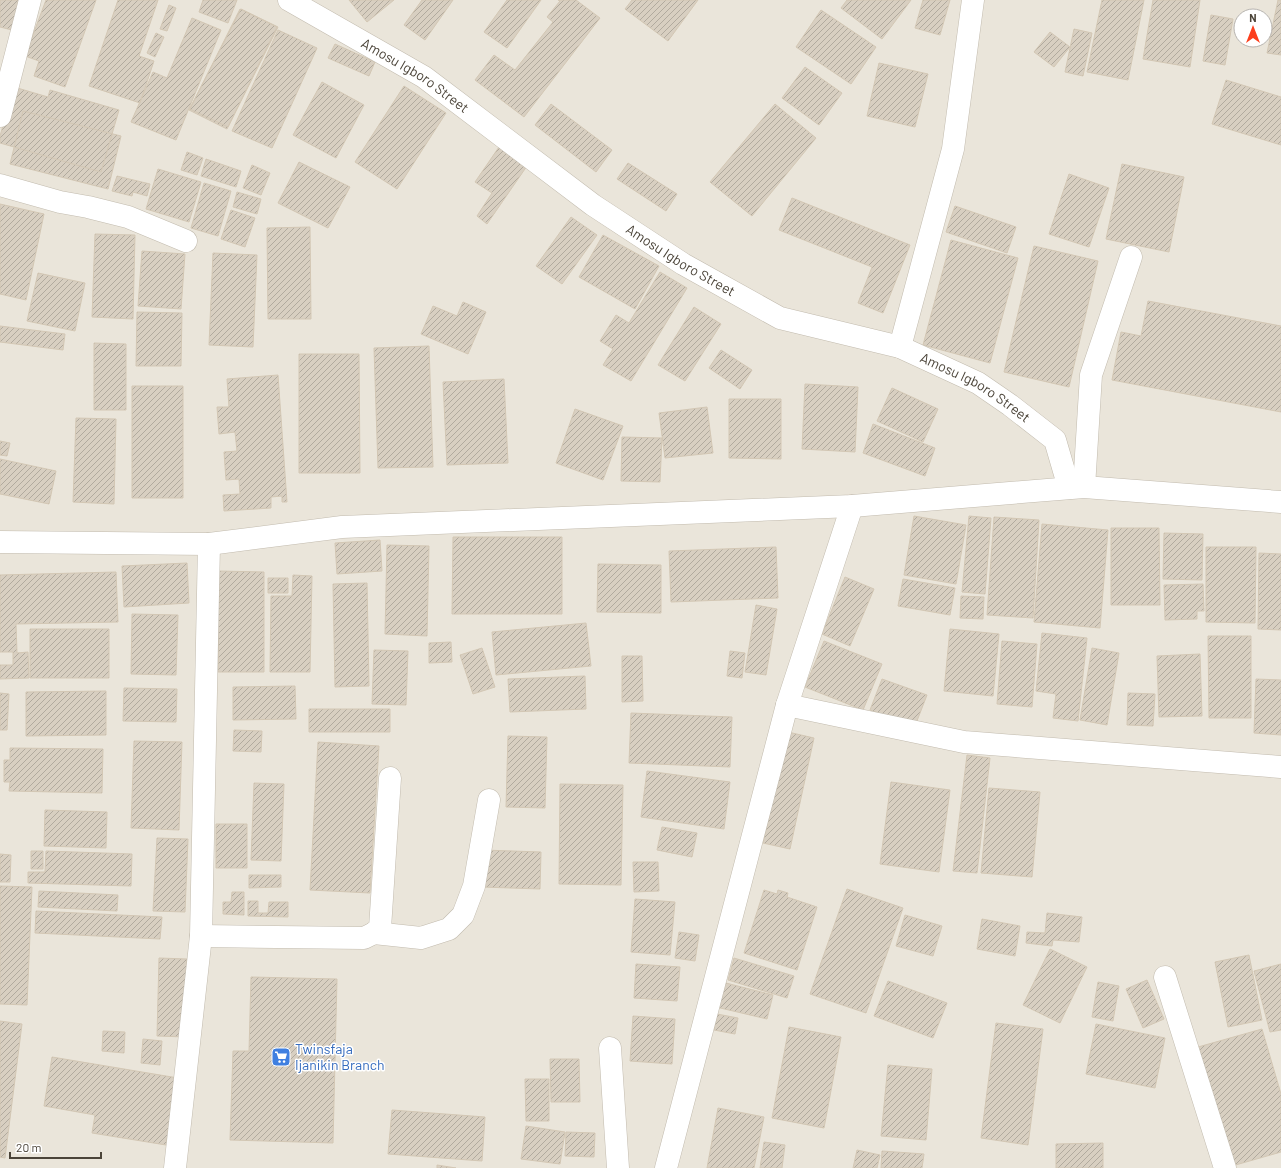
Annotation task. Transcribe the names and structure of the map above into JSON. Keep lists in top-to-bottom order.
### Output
{
  "streets": {
    "street": ["Amosu Igboro Street"]
  },
  "places": {
    "supermarket": ["Twinsfaja Ijanikin Branch"]
  },
  "scale_bar": "20 m",
  "north": "top"
}
